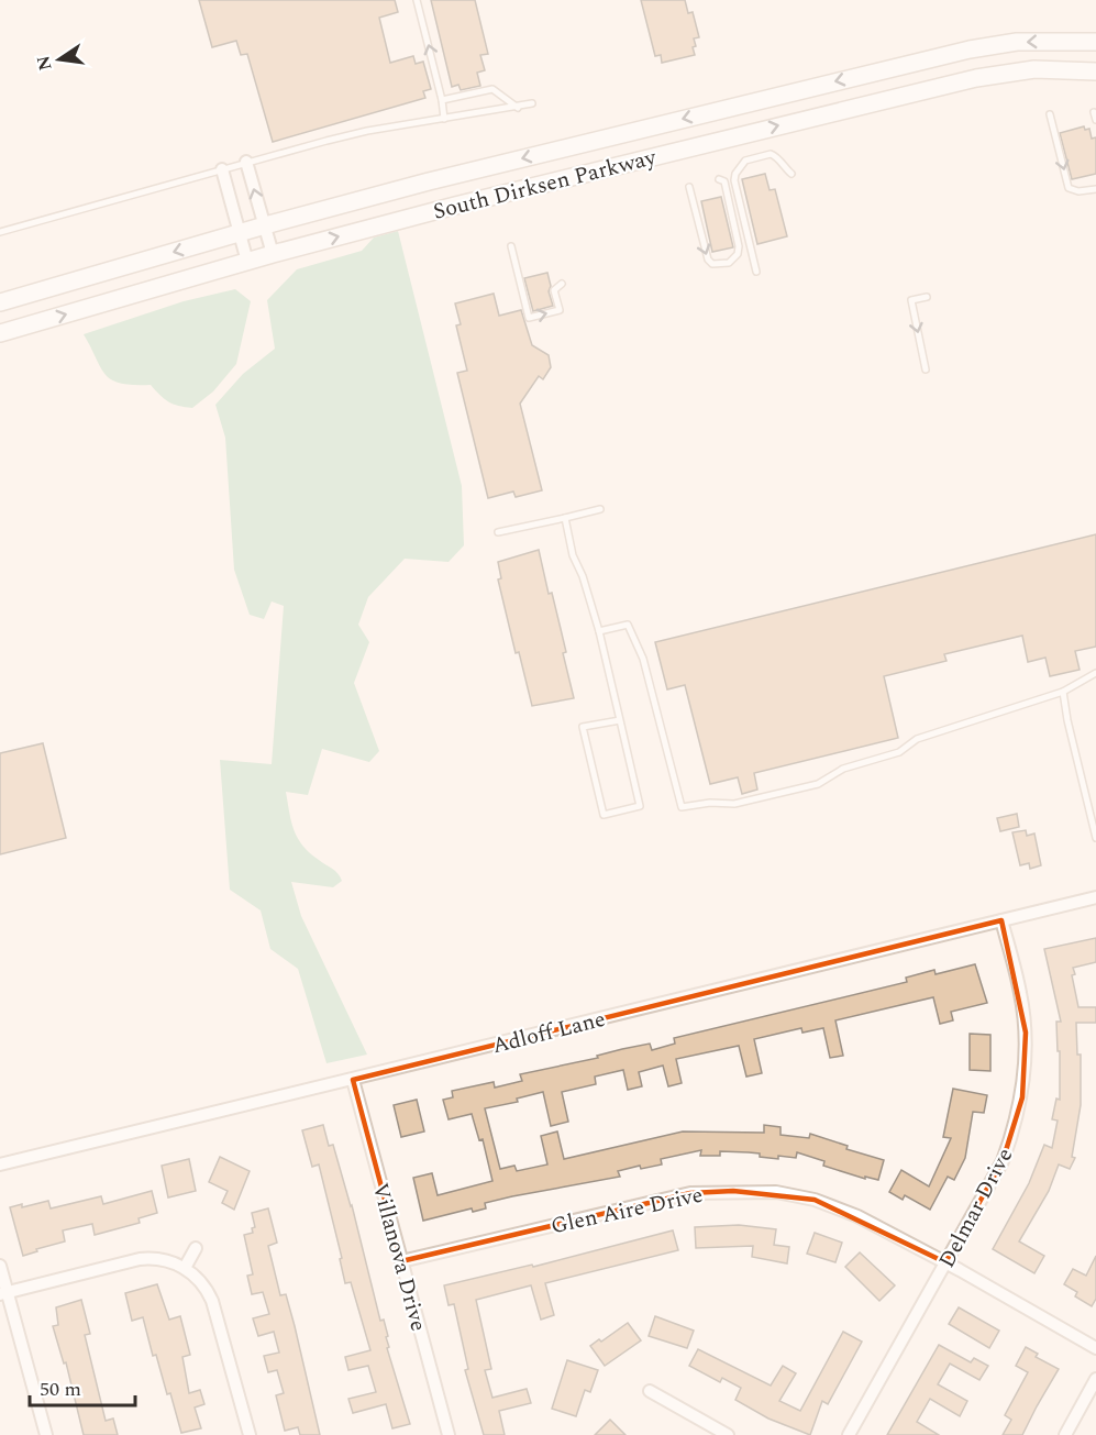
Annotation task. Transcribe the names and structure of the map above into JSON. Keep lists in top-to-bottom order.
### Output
{
  "streets": {
    "main road": ["South Dirksen Parkway"],
    "street": [
      "Adloff Lane",
      "Delmar Drive",
      "Glen Aire Drive",
      "Villanova Drive"
    ]
  },
  "crossings": [
    ["Adloff Lane", "Delmar Drive"],
    ["Adloff Lane", "Villanova Drive"],
    ["Delmar Drive", "Glen Aire Drive"],
    ["Glen Aire Drive", "Villanova Drive"]
  ],
  "scale_bar": "50 m",
  "north": "left"
}
